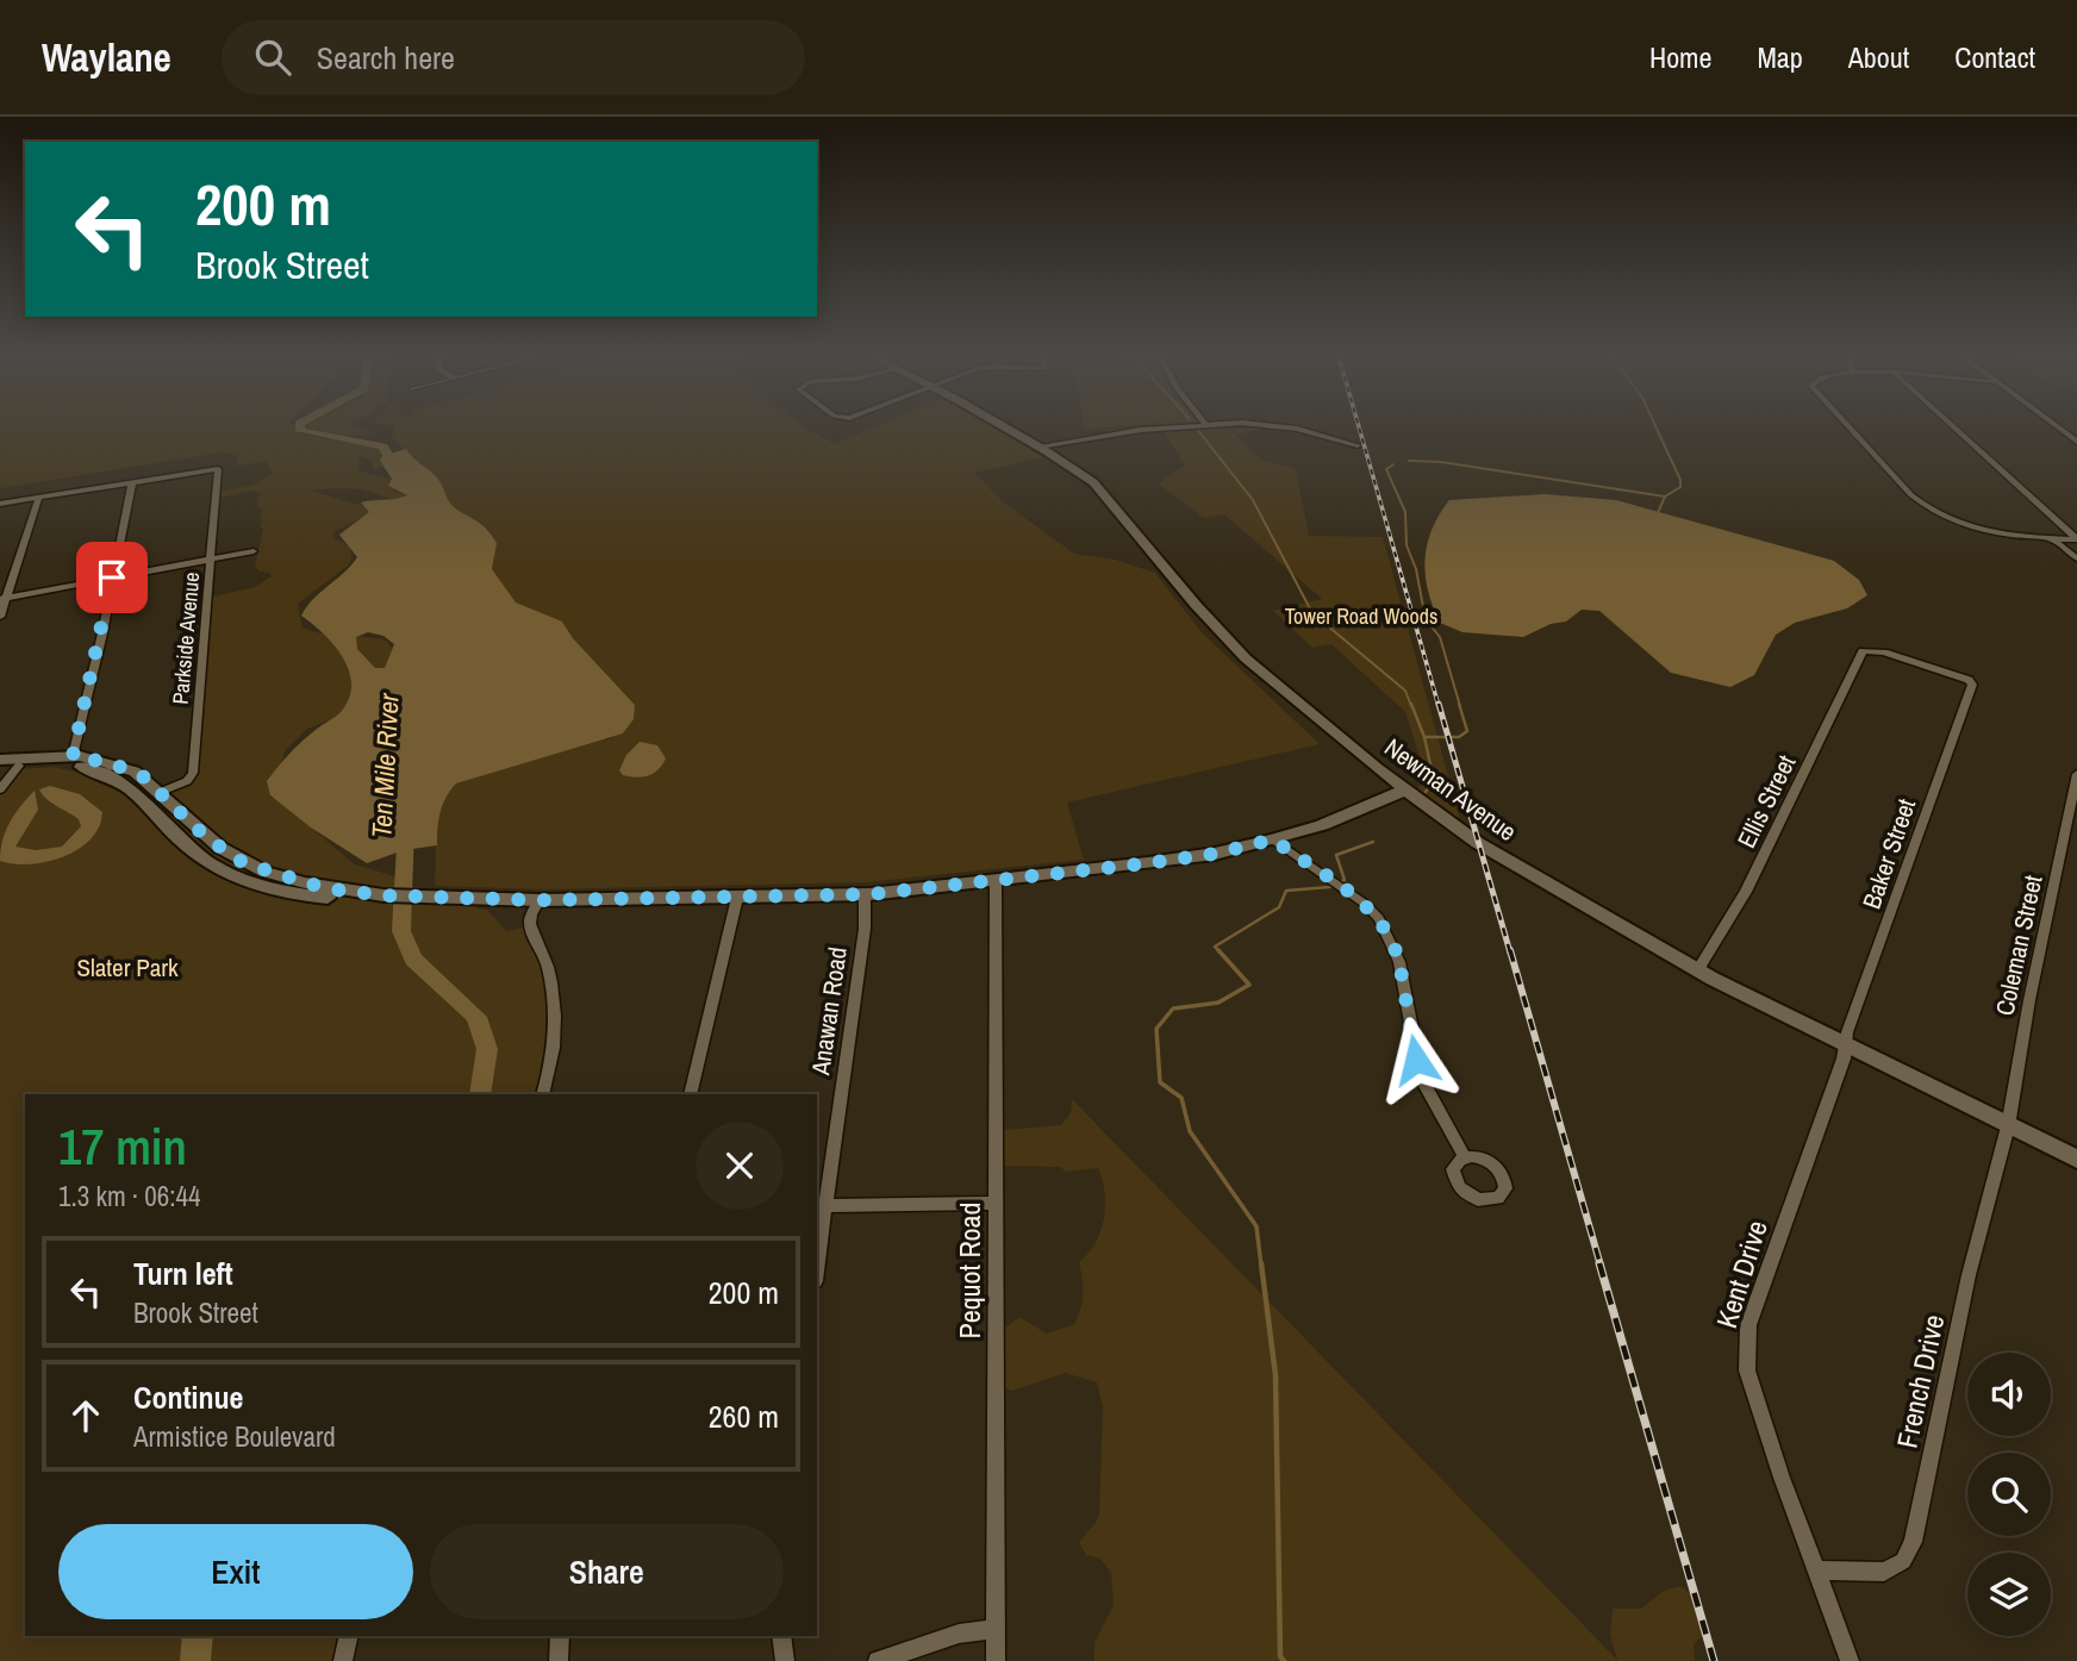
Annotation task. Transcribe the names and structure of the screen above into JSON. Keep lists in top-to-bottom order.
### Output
{
  "streets": {
    "main road": ["Newman Avenue"],
    "street": [
      "Parkside Avenue",
      "Ellis Street",
      "Baker Street",
      "Coleman Street",
      "Anawan Road",
      "Pequot Road",
      "Kent Drive",
      "French Drive"
    ]
  },
  "crossings": [
    ["Newman Avenue", "Ellis Street"],
    ["Newman Avenue", "Baker Street"],
    ["Newman Avenue", "Coleman Street"],
    ["Newman Avenue", "Kent Drive"],
    ["Newman Avenue", "French Drive"],
    ["Ellis Street", "Baker Street"],
    ["Baker Street", "Kent Drive"],
    ["Coleman Street", "French Drive"],
    ["Kent Drive", "French Drive"]
  ],
  "water": ["Ten Mile River"],
  "parks": ["Tower Road Woods", "Slater Park"],
  "page": {
    "header": "Waylane",
    "search": "Search here",
    "nav": [
      "Home",
      "Map",
      "About",
      "Contact"
    ],
    "turn": ["200 m", "Brook Street"],
    "heading": ["17 min", "1.3 km · 06:44"],
    "list": [
      {
        "name": "Turn left",
        "note": "Brook Street",
        "value": "200 m"
      },
      {
        "name": "Continue",
        "note": "Armistice Boulevard",
        "value": "260 m"
      }
    ],
    "buttons": ["Exit", "Share"]
  }
}
